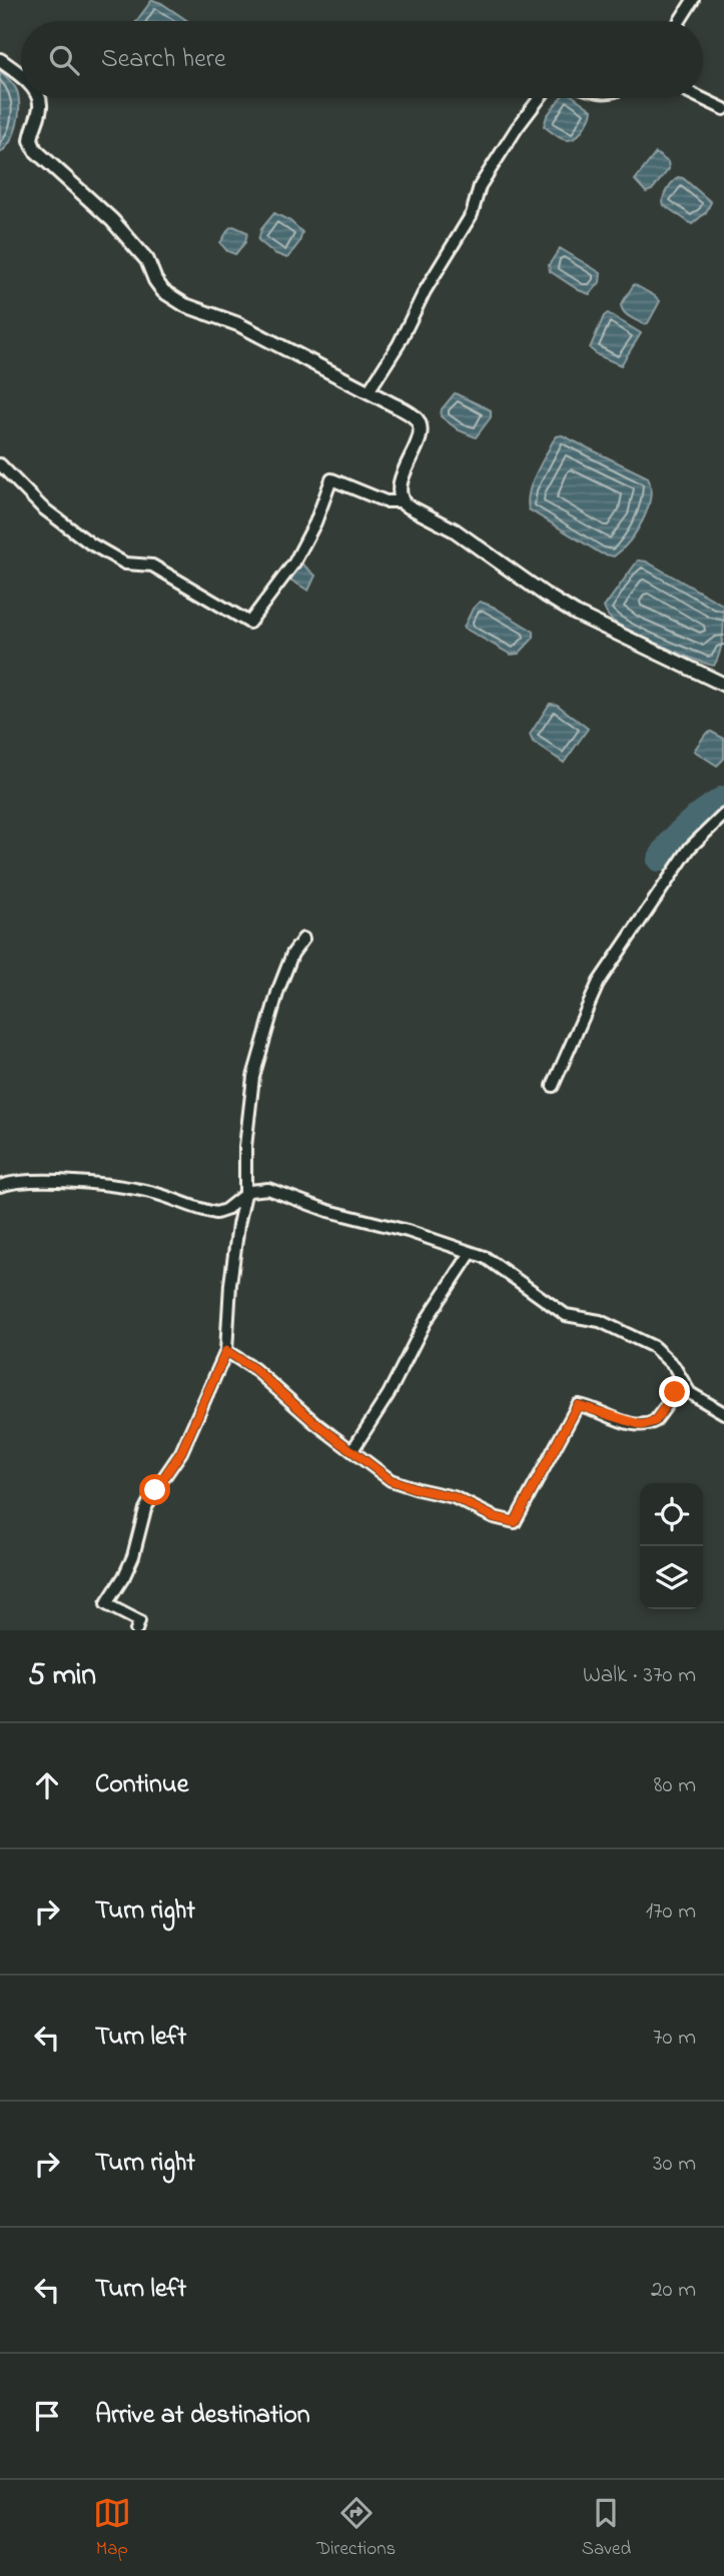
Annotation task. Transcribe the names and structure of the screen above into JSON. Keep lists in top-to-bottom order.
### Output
{
  "page": {
    "search": "Search here",
    "heading": ["5 min", "Walk · 370 m"],
    "list": [
      ["Continue", "80 m"],
      ["Turn right", "170 m"],
      ["Turn left", "70 m"],
      ["Turn right", "30 m"],
      ["Turn left", "20 m"],
      "Arrive at destination"
    ],
    "nav": ["Map", "Directions", "Saved"]
  }
}
